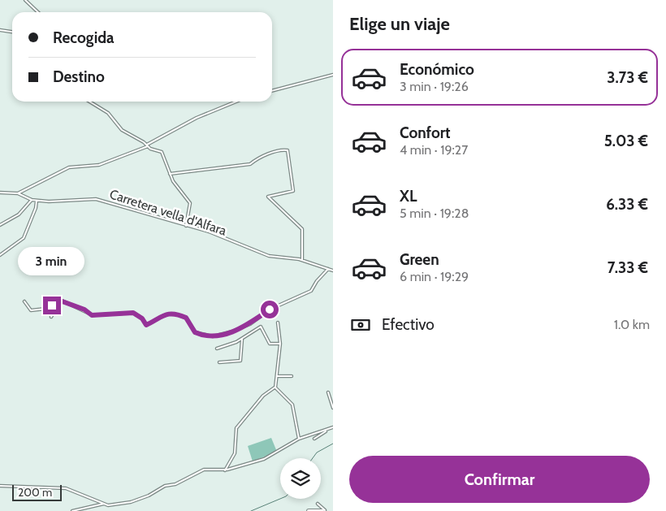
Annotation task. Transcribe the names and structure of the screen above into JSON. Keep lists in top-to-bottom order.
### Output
{
  "streets": {
    "street": ["Carretera vella d'Alfara"]
  },
  "scale_bar": "200 m",
  "page": {
    "heading": "Elige un viaje",
    "banner": ["Recogida", "Destino"],
    "list": [
      {
        "name": "Económico",
        "note": "3 min · 19:26",
        "value": "3.73 €"
      },
      {
        "name": "Confort",
        "note": "4 min · 19:27",
        "value": "5.03 €"
      },
      {
        "name": "XL",
        "note": "5 min · 19:28",
        "value": "6.33 €"
      },
      {
        "name": "Green",
        "note": "6 min · 19:29",
        "value": "7.33 €"
      }
    ],
    "bubble": "3 min",
    "pay": ["Efectivo", "1.0 km"],
    "buttons": "Confirmar",
    "scale": "200 m"
  }
}
